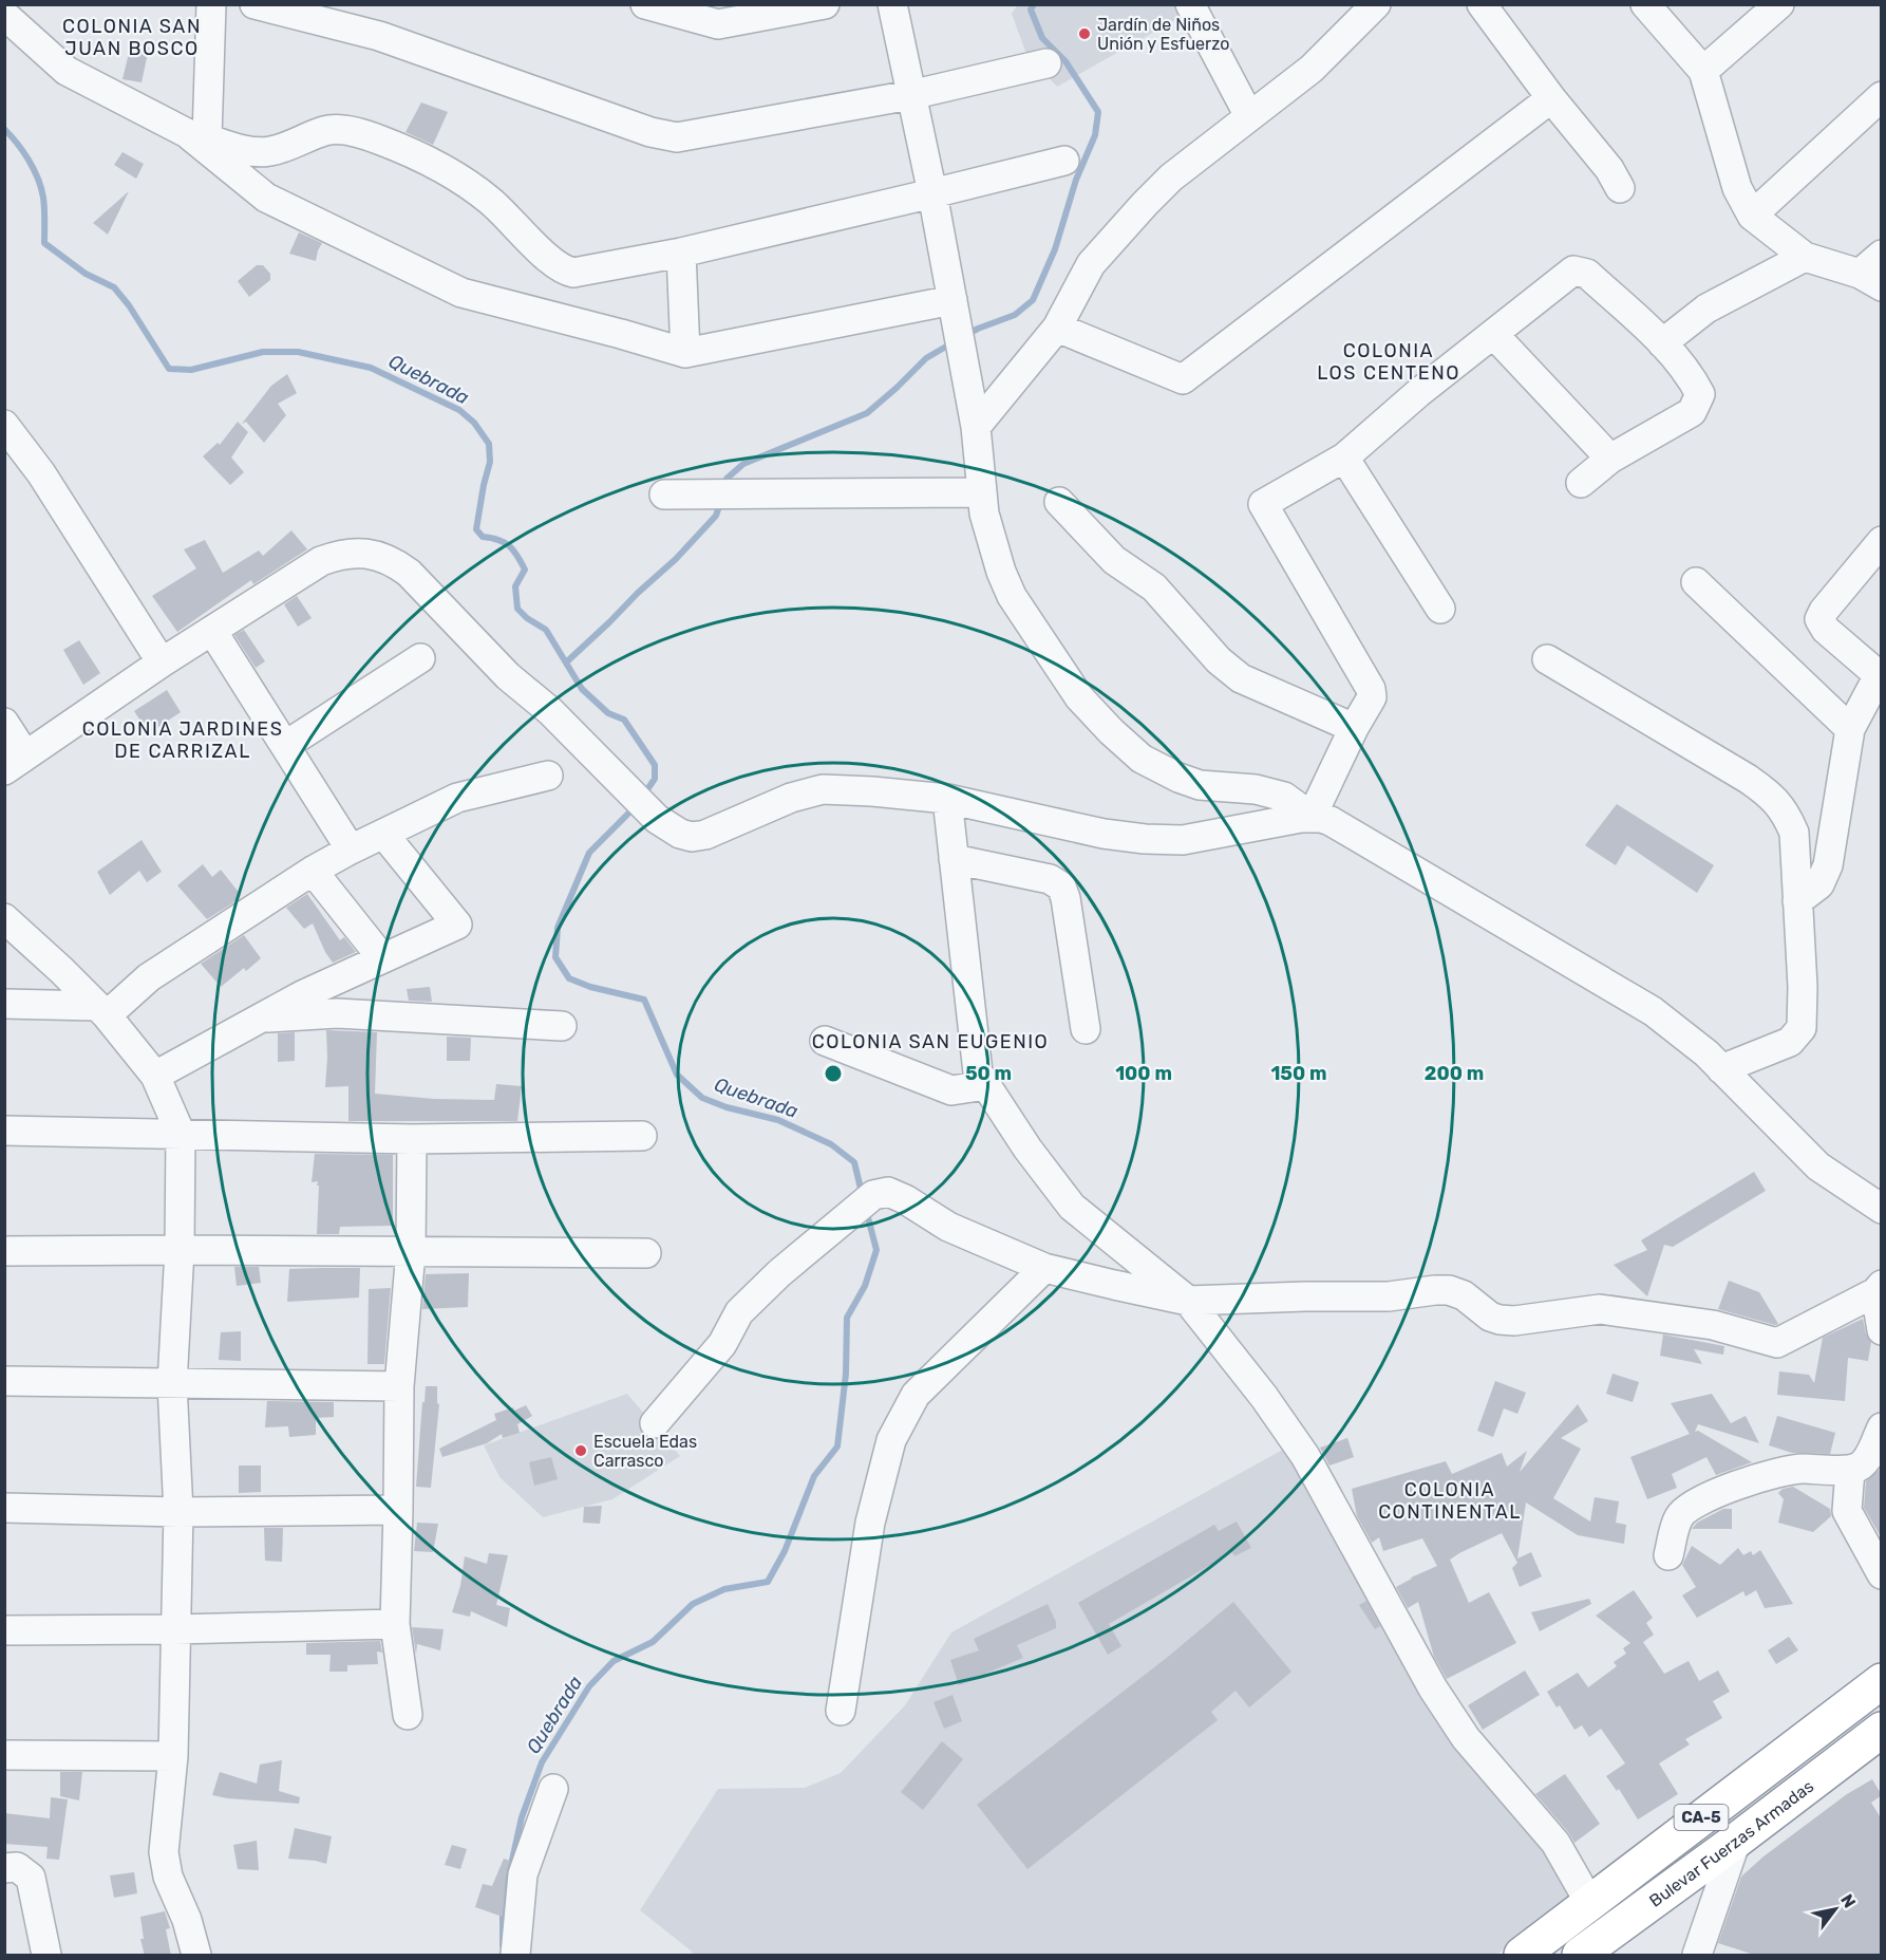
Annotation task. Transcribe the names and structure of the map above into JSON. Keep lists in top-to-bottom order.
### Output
{
  "streets": {
    "highway": ["CA-5", "Bulevar Fuerzas Armadas"]
  },
  "districts": [
    "COLONIA SAN JUAN BOSCO",
    "COLONIA LOS CENTENO",
    "COLONIA JARDINES DE CARRIZAL",
    "COLONIA SAN EUGENIO",
    "COLONIA CONTINENTAL"
  ],
  "water": ["Quebrada"],
  "places": ["Jardín de Niños Unión y Esfuerzo", "Escuela Edas Carrasco"],
  "north": "top right",
  "rings": [
    "50 m",
    "100 m",
    "150 m",
    "200 m"
  ]
}
